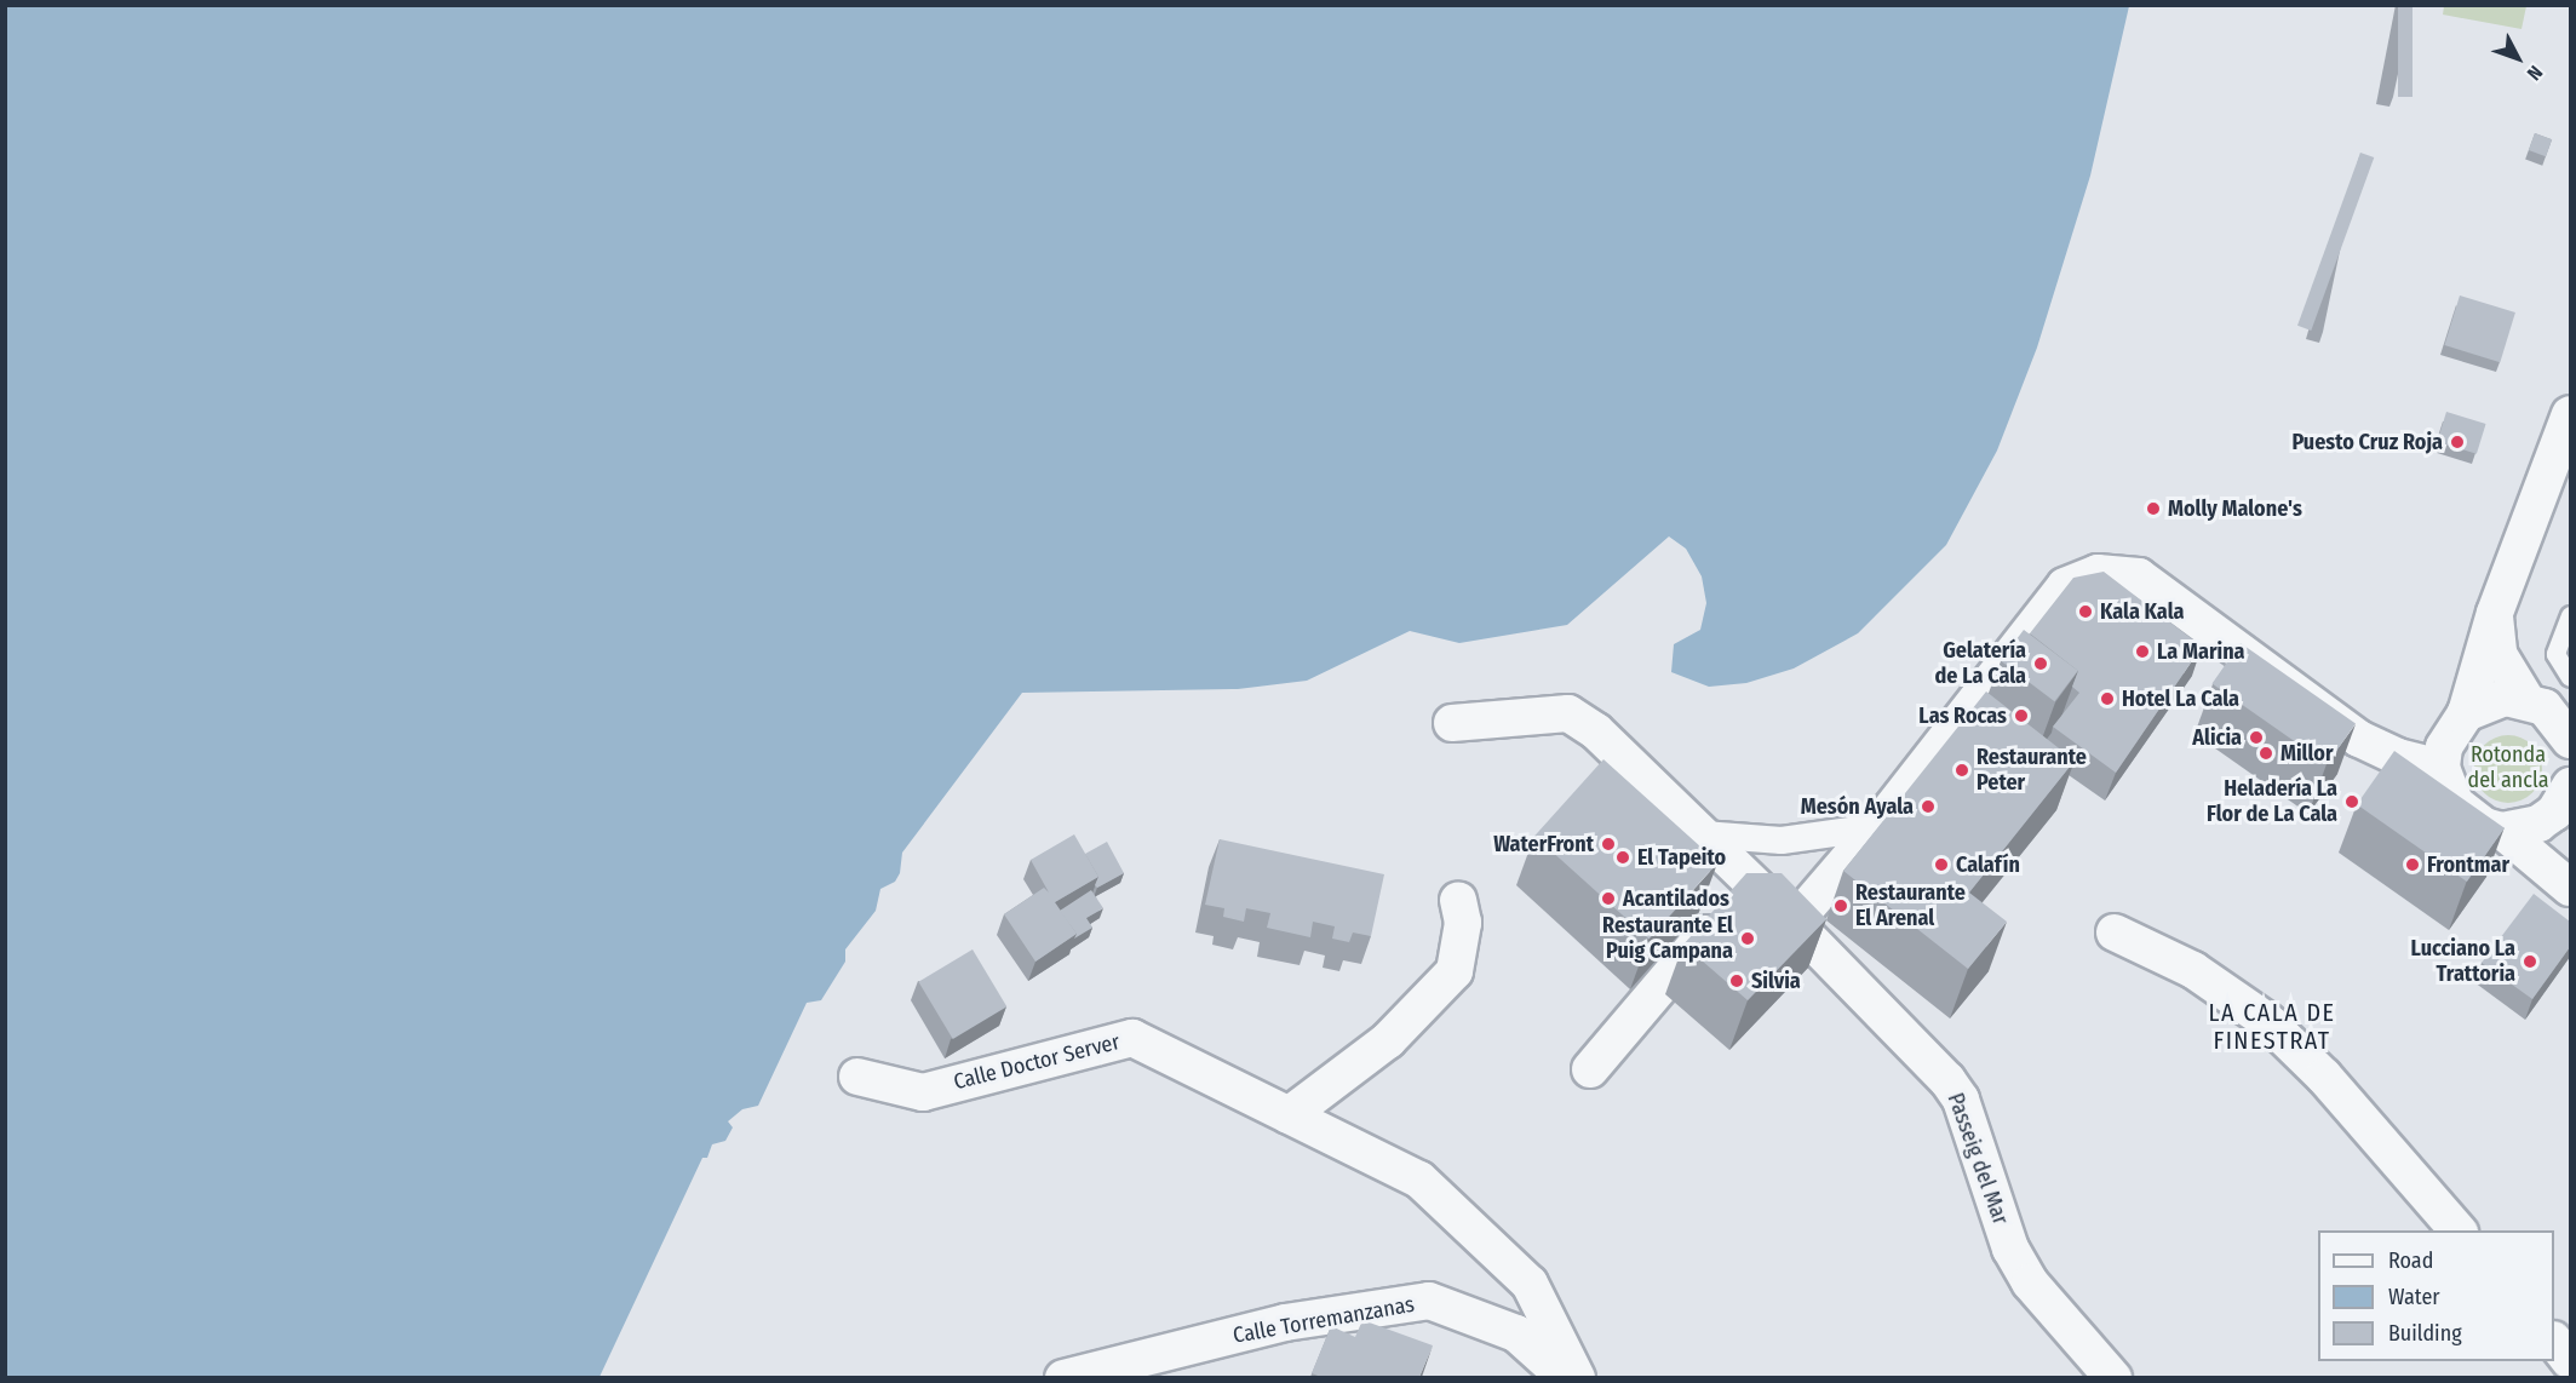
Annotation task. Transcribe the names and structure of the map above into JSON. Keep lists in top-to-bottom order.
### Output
{
  "streets": {
    "street": ["Calle Doctor Server", "Passeig del Mar", "Calle Torremanzanas"]
  },
  "districts": ["LA CALA DE FINESTRAT"],
  "parks": ["Rotonda del ancla"],
  "places": [
    "Puesto Cruz Roja",
    "Molly Malone's",
    "Kala Kala",
    "La Marina",
    "Gelatería de La Cala",
    "Hotel La Cala",
    "Las Rocas",
    "Alicia",
    "Millor",
    "Restaurante Peter",
    "Heladería La Flor de La Cala",
    "Mesón Ayala",
    "WaterFront",
    "El Tapeito",
    "Calafín",
    "Frontmar",
    "Acantilados",
    "Restaurante El Arenal",
    "Restaurante El Puig Campana",
    "Lucciano La Trattoria",
    "Silvia"
  ],
  "legend": ["Road", "Water", "Building"],
  "north": "bottom right"
}
